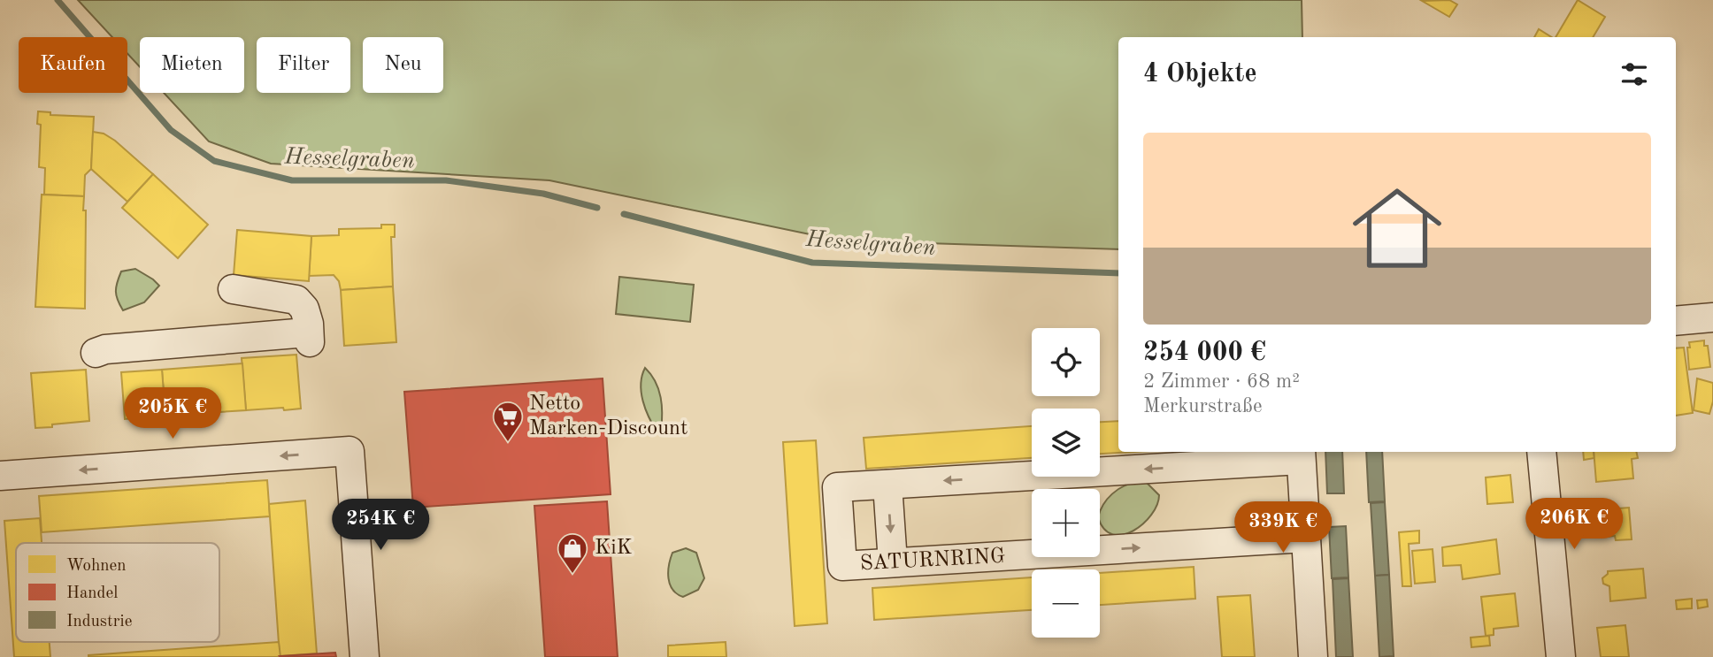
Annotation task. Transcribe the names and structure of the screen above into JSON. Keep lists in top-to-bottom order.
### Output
{
  "streets": {
    "street": ["SATURNRING"]
  },
  "water": ["Hesselgraben"],
  "places": {
    "supermarket": ["Netto Marken-Discount"],
    "shop": ["KiK"]
  },
  "legend": ["Wohnen", "Handel", "Industrie"],
  "page": {
    "chip": [
      "Kaufen",
      "Mieten",
      "Filter",
      "Neu"
    ],
    "heading": "4 Objekte",
    "list": [
      {
        "name": "254 000 €",
        "note": "2 Zimmer · 68 m² · Merkurstraße"
      }
    ],
    "map_buttons": ["+", "−"],
    "price": [
      "205K €",
      "206K €",
      "254K €",
      "339K €"
    ]
  }
}
